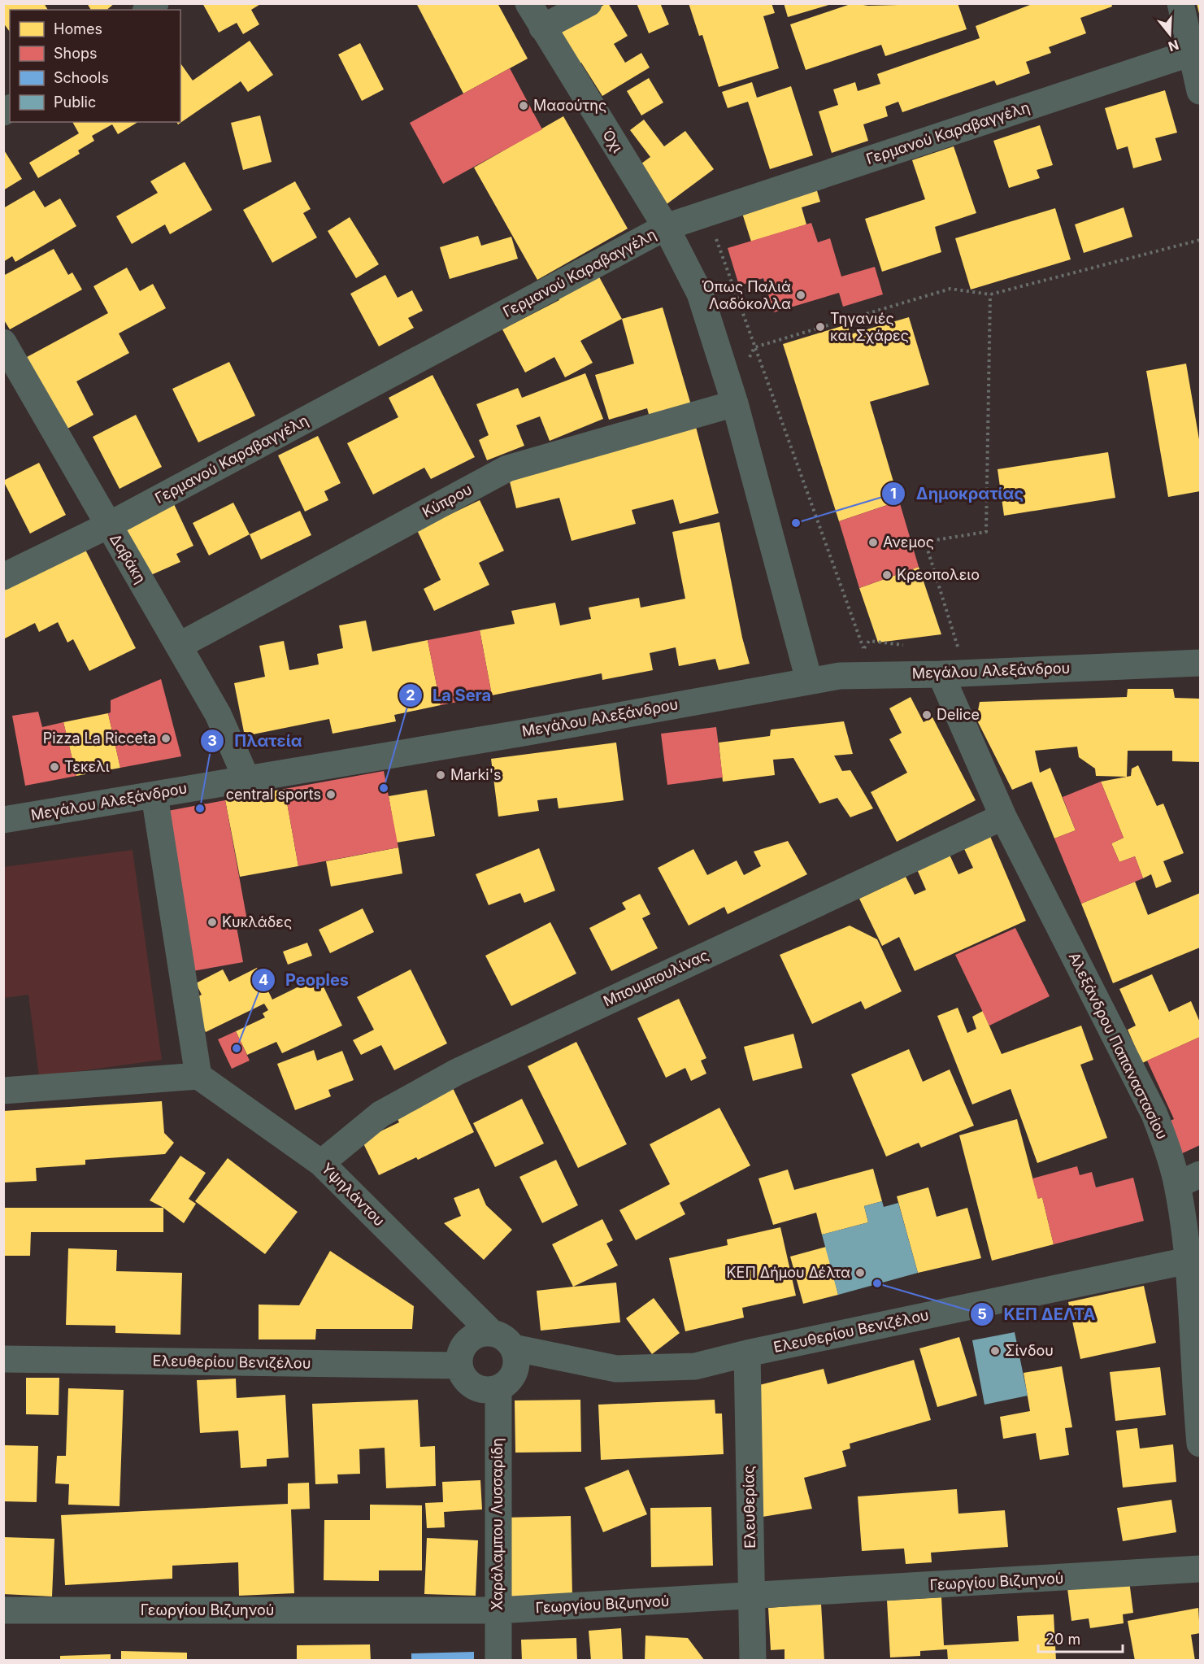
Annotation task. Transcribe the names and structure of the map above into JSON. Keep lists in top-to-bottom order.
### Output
{
  "streets": {
    "street": [
      "Γερμανού Καραβαγγέλη",
      "Όχι",
      "Κύπρου",
      "Δαβάκη",
      "Μεγάλου Αλεξάνδρου",
      "Μπουμπουλίνας",
      "Αλεξάνδρου Παπαναστασίου",
      "Υψηλάντου",
      "Ελευθερίου Βενιζέλου",
      "Ελευθερίας",
      "Χαράλαμπου Λυσσαρίδη",
      "Γεωργίου Βιζυηνού"
    ]
  },
  "crossings": [
    ["Γερμανού Καραβαγγέλη", "Όχι"],
    ["Γερμανού Καραβαγγέλη", "Δαβάκη"],
    ["Όχι", "Κύπρου"],
    ["Όχι", "Μεγάλου Αλεξάνδρου"],
    ["Κύπρου", "Δαβάκη"],
    ["Δαβάκη", "Μεγάλου Αλεξάνδρου"],
    ["Μεγάλου Αλεξάνδρου", "Αλεξάνδρου Παπαναστασίου"],
    ["Μπουμπουλίνας", "Αλεξάνδρου Παπαναστασίου"],
    ["Μπουμπουλίνας", "Υψηλάντου"],
    ["Αλεξάνδρου Παπαναστασίου", "Ελευθερίου Βενιζέλου"],
    ["Υψηλάντου", "Ελευθερίου Βενιζέλου"],
    ["Υψηλάντου", "Χαράλαμπου Λυσσαρίδη"],
    ["Ελευθερίου Βενιζέλου", "Ελευθερίας"],
    ["Ελευθερίου Βενιζέλου", "Χαράλαμπου Λυσσαρίδη"],
    ["Ελευθερίας", "Γεωργίου Βιζυηνού"],
    ["Χαράλαμπου Λυσσαρίδη", "Γεωργίου Βιζυηνού"]
  ],
  "places": [
    "Μασούτης",
    "Όπως Παλιά Λαδόκολλα",
    "Τηγανιές και Σχάρες",
    "Δημοκρατίας",
    "Ανεμος",
    "Κρεοπολειο",
    "Delice",
    "Pizza La Ricceta",
    "Τεκελι",
    "Marki's",
    "La Sera",
    "central sports",
    "Πλατεία",
    "Κυκλάδες",
    "Peoples",
    "ΚΕΠ Δήμου Δέλτα",
    "ΚΕΠ ΔΕΛΤΑ",
    "Σίνδου"
  ],
  "legend": [
    "Homes",
    "Shops",
    "Schools",
    "Public"
  ],
  "scale_bar": "20 m",
  "north": "bottom"
}
